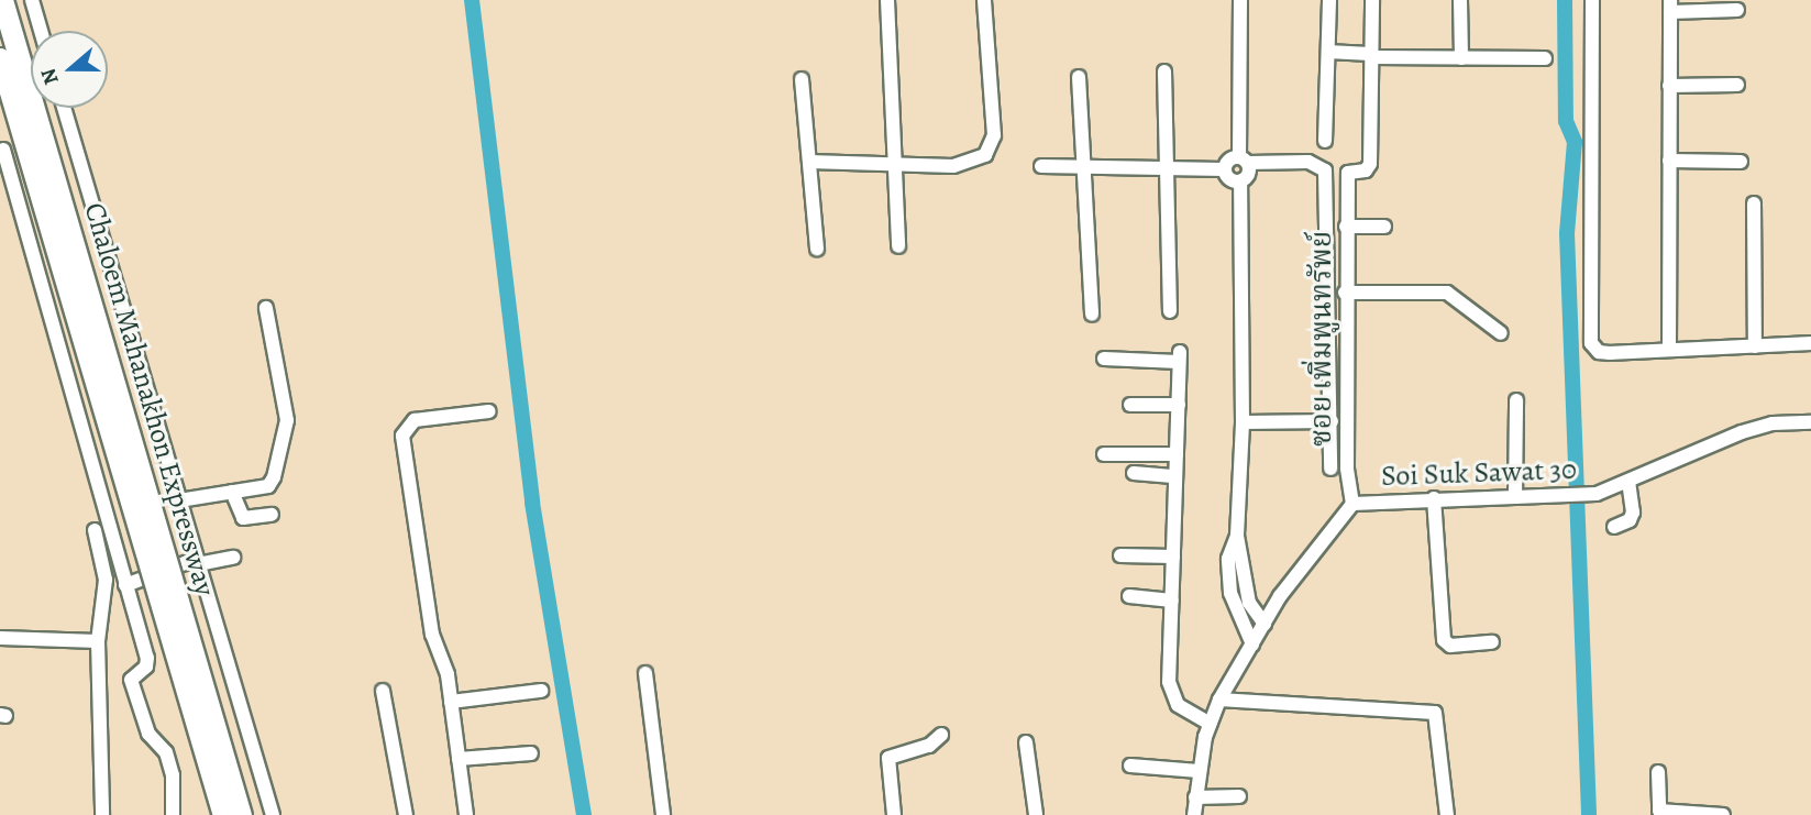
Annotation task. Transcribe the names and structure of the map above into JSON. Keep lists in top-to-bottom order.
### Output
{
  "streets": {
    "highway": ["Chaloem Mahanakhon Expressway"],
    "street": ["ซอย เพิ่มพูนทรัพย์", "Soi Suk Sawat 30"]
  },
  "crossings": [
    ["ซอย เพิ่มพูนทรัพย์", "Soi Suk Sawat 30"]
  ],
  "north": "left"
}
